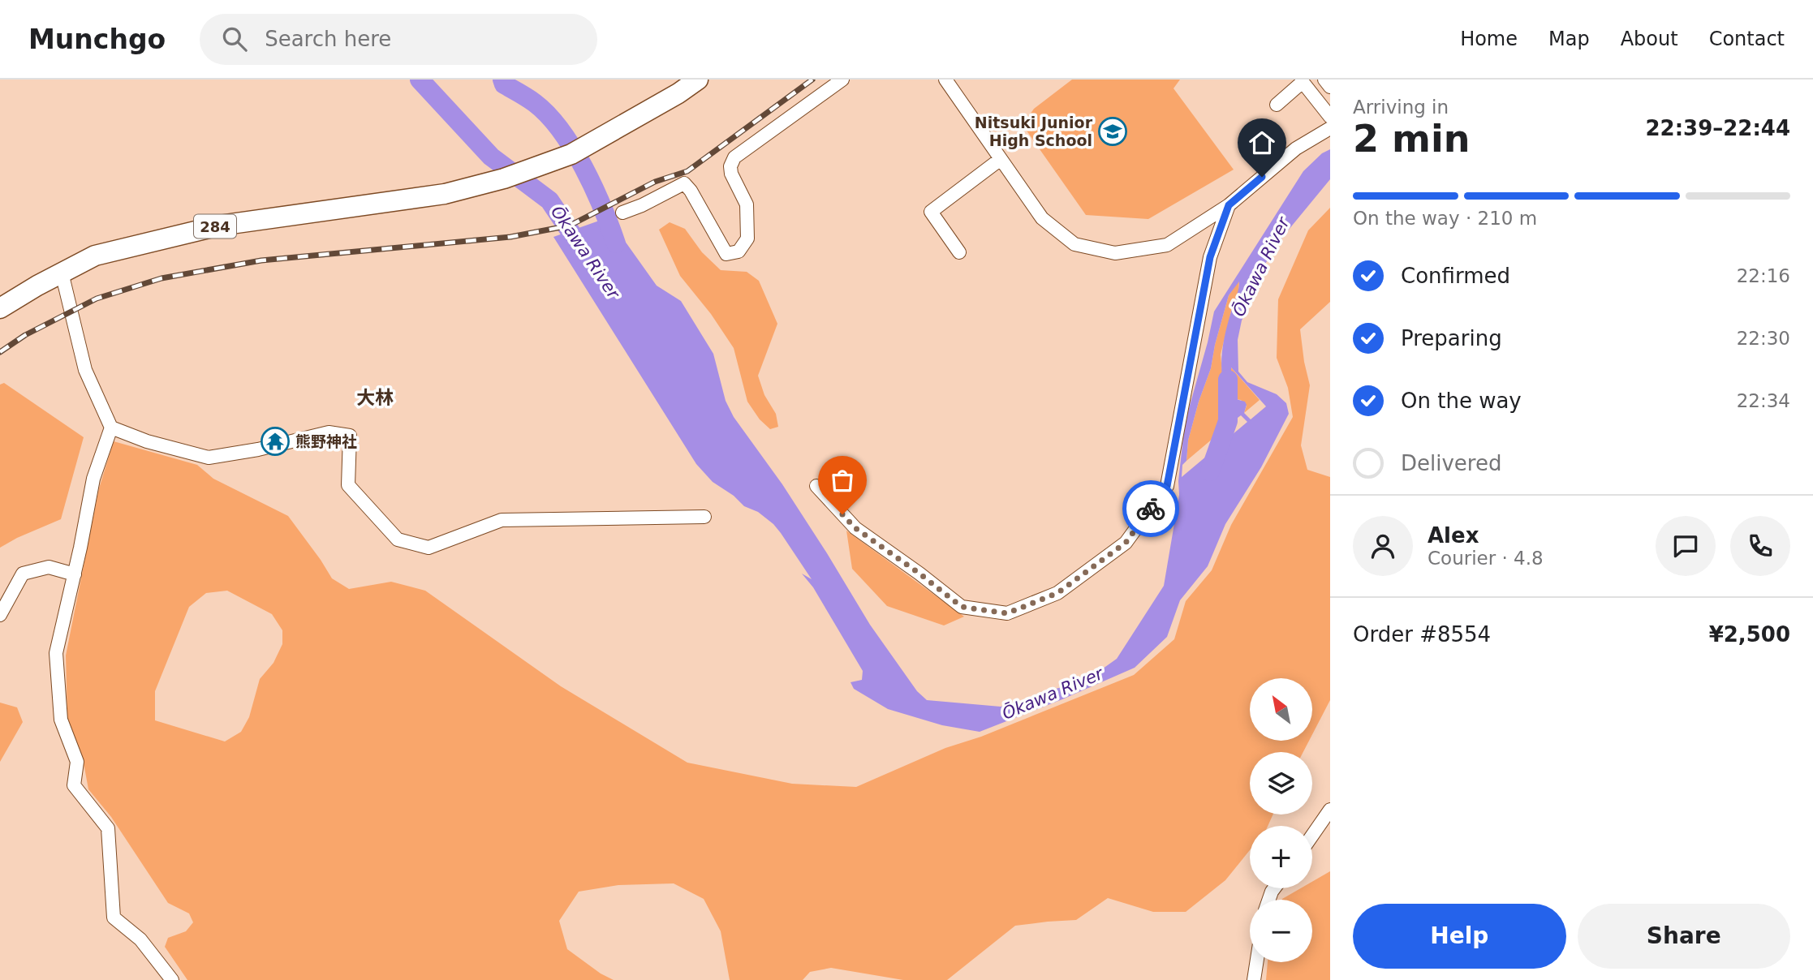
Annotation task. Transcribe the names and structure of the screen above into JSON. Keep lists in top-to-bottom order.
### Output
{
  "streets": {
    "highway": ["284"]
  },
  "districts": ["大林"],
  "water": ["Ōkawa River"],
  "places": {
    "school or university": ["Nitsuki Junior High School"],
    "temple": ["熊野神社"]
  },
  "north": "top left",
  "page": {
    "header": "Munchgo",
    "search": "Search here",
    "nav": [
      "Home",
      "Map",
      "About",
      "Contact"
    ],
    "heading": ["2 min", "Arriving in", "22:39–22:44"],
    "panel": [
      "Alex",
      "Courier · 4.8",
      "Order #8554",
      "¥2,500"
    ],
    "bar": "On the way · 210 m",
    "list": [
      ["Confirmed", "22:16"],
      ["Preparing", "22:30"],
      ["On the way", "22:34"],
      "Delivered"
    ],
    "map_buttons": ["+", "−"],
    "buttons": ["Help", "Share"]
  }
}
